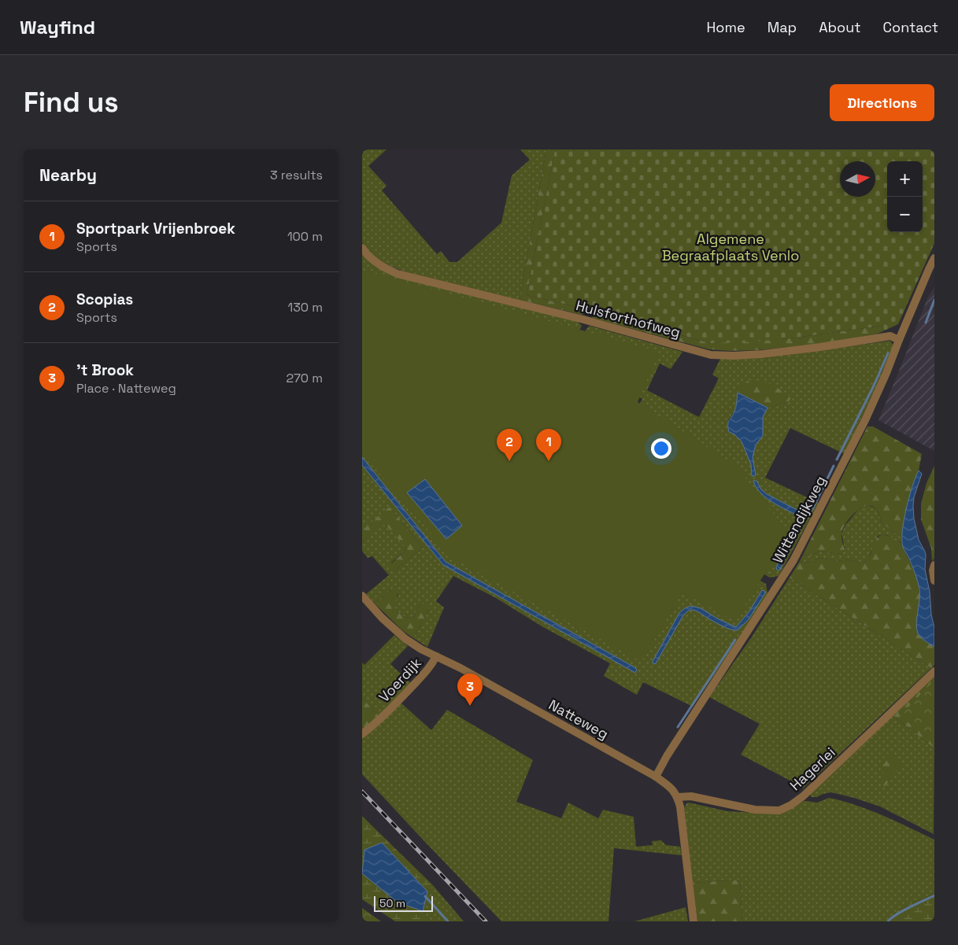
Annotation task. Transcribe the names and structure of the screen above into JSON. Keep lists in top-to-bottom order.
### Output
{
  "streets": {
    "street": [
      "Hulsforthofweg",
      "Wittendijkweg",
      "Voerdijk",
      "Natteweg",
      "Hagerlei"
    ]
  },
  "crossings": [
    ["Hulsforthofweg", "Wittendijkweg"],
    ["Wittendijkweg", "Natteweg"],
    ["Voerdijk", "Natteweg"],
    ["Natteweg", "Hagerlei"]
  ],
  "parks": ["Algemene Begraafplaats Venlo"],
  "scale_bar": "50 m",
  "north": "right",
  "page": {
    "header": "Wayfind",
    "nav": [
      "Home",
      "Map",
      "About",
      "Contact"
    ],
    "buttons": "Directions",
    "title": "Find us",
    "heading": ["Nearby", "3 results"],
    "map_buttons": ["+", "−"],
    "list": [
      {
        "mark": "1",
        "name": "Sportpark Vrijenbroek",
        "note": "Sports",
        "value": "100 m"
      },
      {
        "mark": "2",
        "name": "Scopias",
        "note": "Sports",
        "value": "130 m"
      },
      {
        "mark": "3",
        "name": "'t Brook",
        "note": "Place · Natteweg",
        "value": "270 m"
      }
    ],
    "pins": ["1", "2", "3"],
    "scale": "50 m"
  }
}
